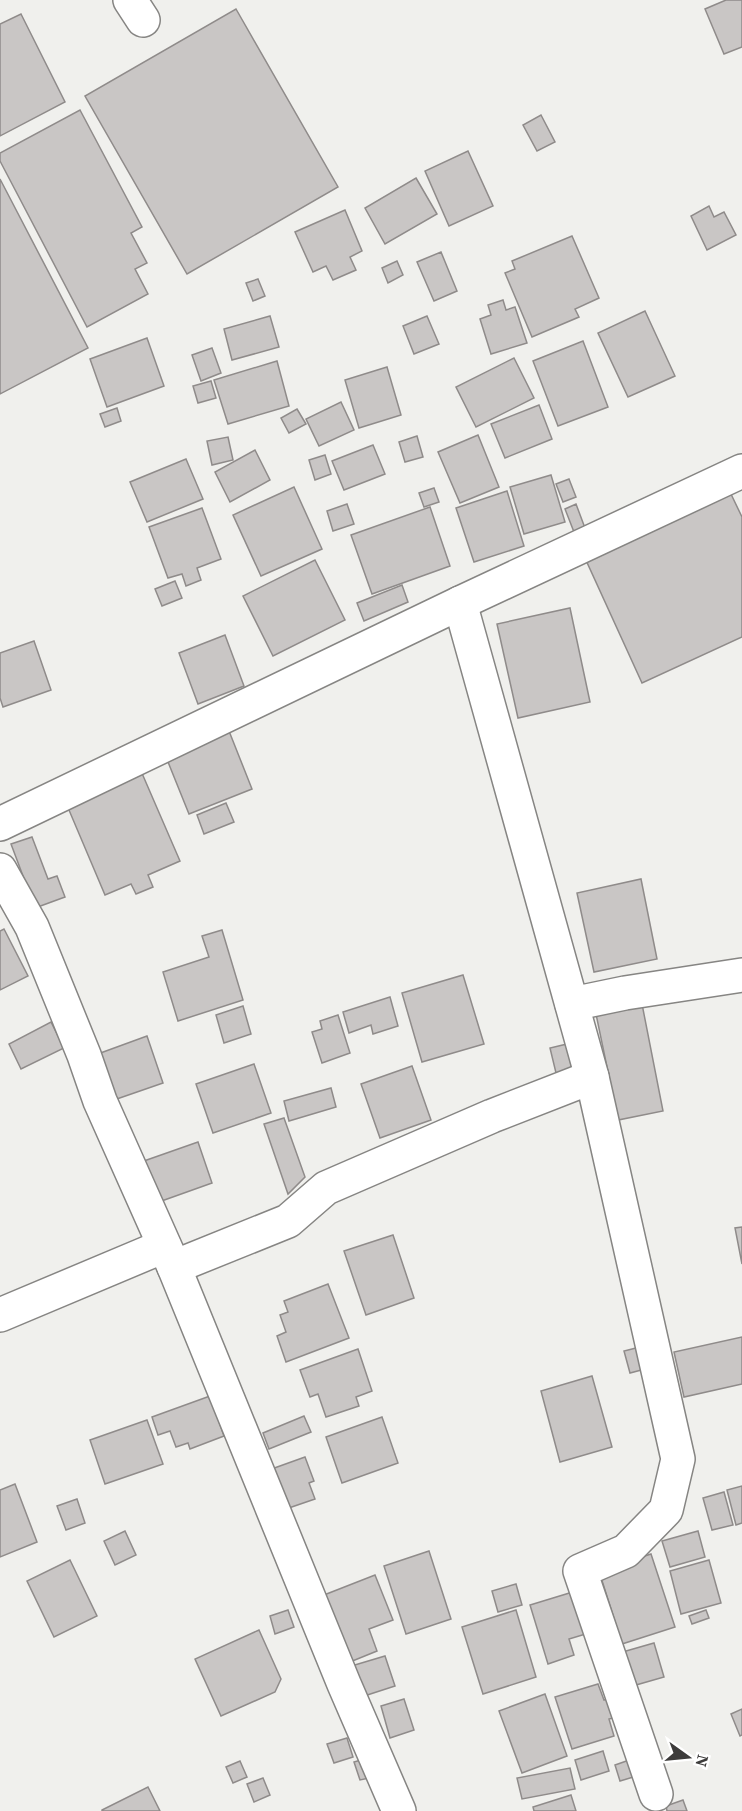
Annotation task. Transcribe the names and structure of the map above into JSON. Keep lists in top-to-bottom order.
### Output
{
  "north": "right"
}
